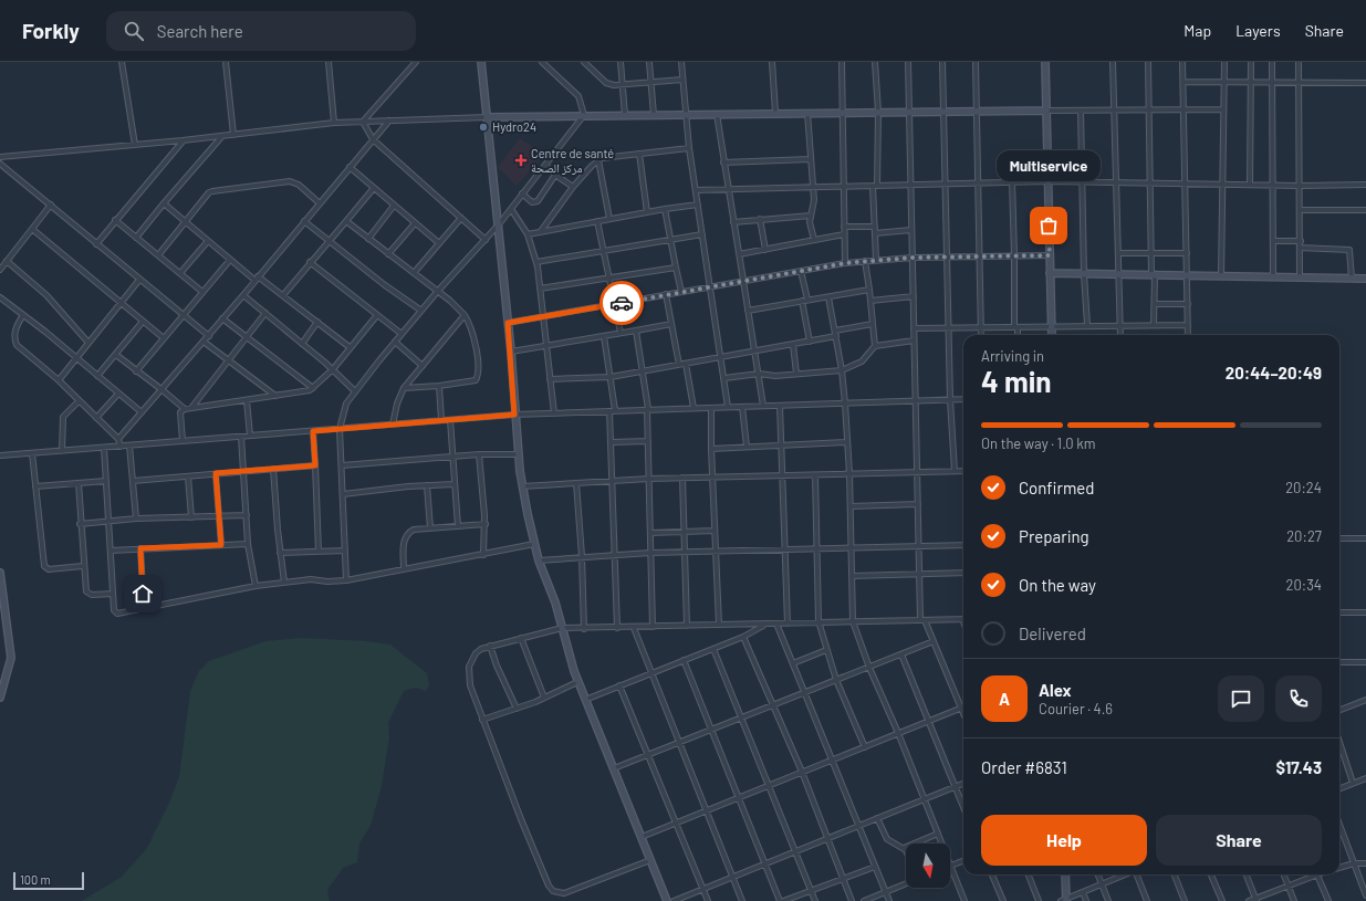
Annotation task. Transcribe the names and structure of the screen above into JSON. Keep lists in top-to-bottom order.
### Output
{
  "places": {
    "other": ["Hydro24", "Multiservice"],
    "health": ["Centre de santé مركز الصحة"]
  },
  "scale_bar": "100 m",
  "north": "bottom",
  "page": {
    "header": "Forkly",
    "search": "Search here",
    "nav": ["Map", "Layers", "Share"],
    "bubble": "Multiservice",
    "heading": ["4 min", "Arriving in", "20:44–20:49"],
    "panel": [
      "Alex",
      "Courier · 4.6",
      "Order #6831",
      "$17.43"
    ],
    "bar": "On the way · 1.0 km",
    "list": [
      ["Confirmed", "20:24"],
      ["Preparing", "20:27"],
      ["On the way", "20:34"],
      "Delivered"
    ],
    "round": "A",
    "buttons": ["Help", "Share"],
    "scale": "100 m"
  }
}
